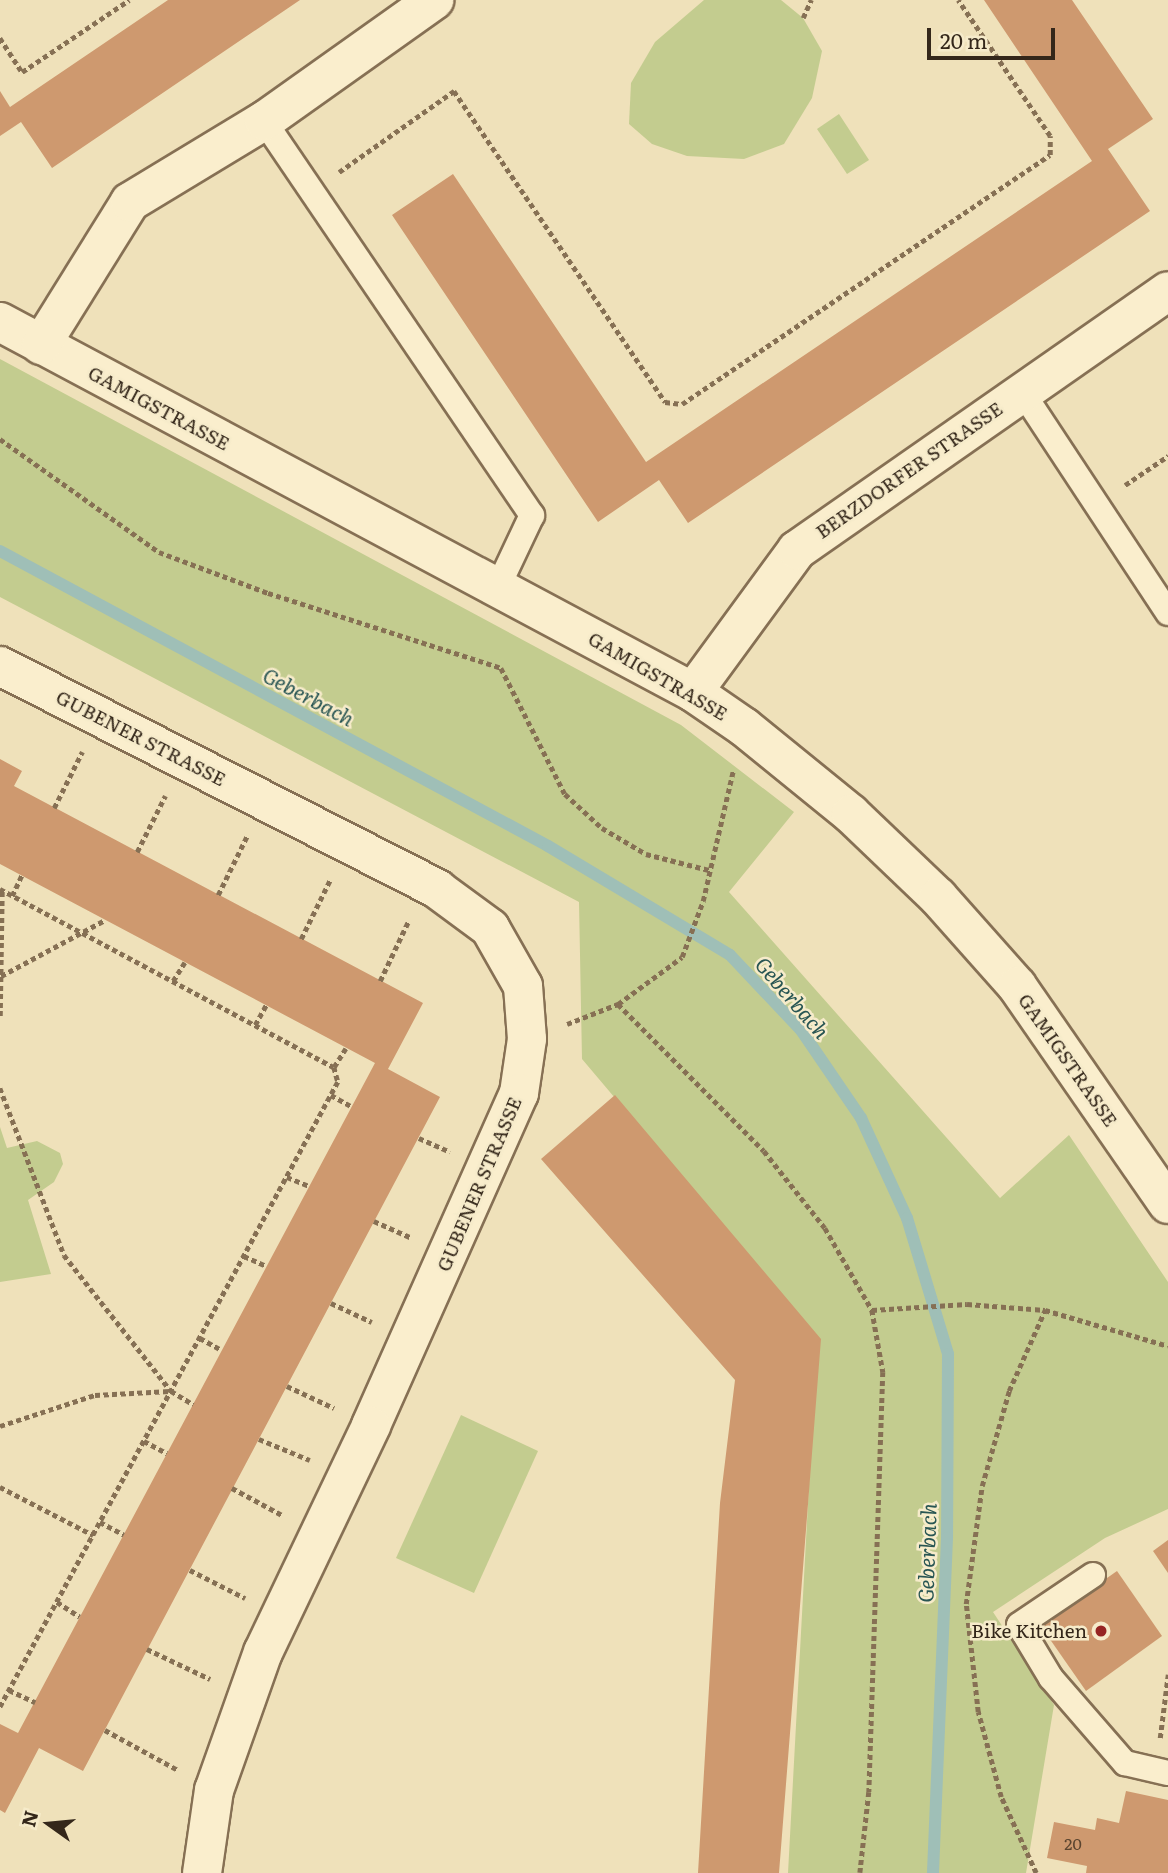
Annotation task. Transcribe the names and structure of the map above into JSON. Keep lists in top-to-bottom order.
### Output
{
  "streets": {
    "street": ["GAMIGSTRASSE", "BERZDORFER STRASSE", "GUBENER STRASSE"]
  },
  "crossings": [
    ["GAMIGSTRASSE", "BERZDORFER STRASSE"]
  ],
  "water": ["Geberbach"],
  "places": ["Bike Kitchen"],
  "house_numbers": ["20"],
  "scale_bar": "20 m",
  "north": "left"
}
